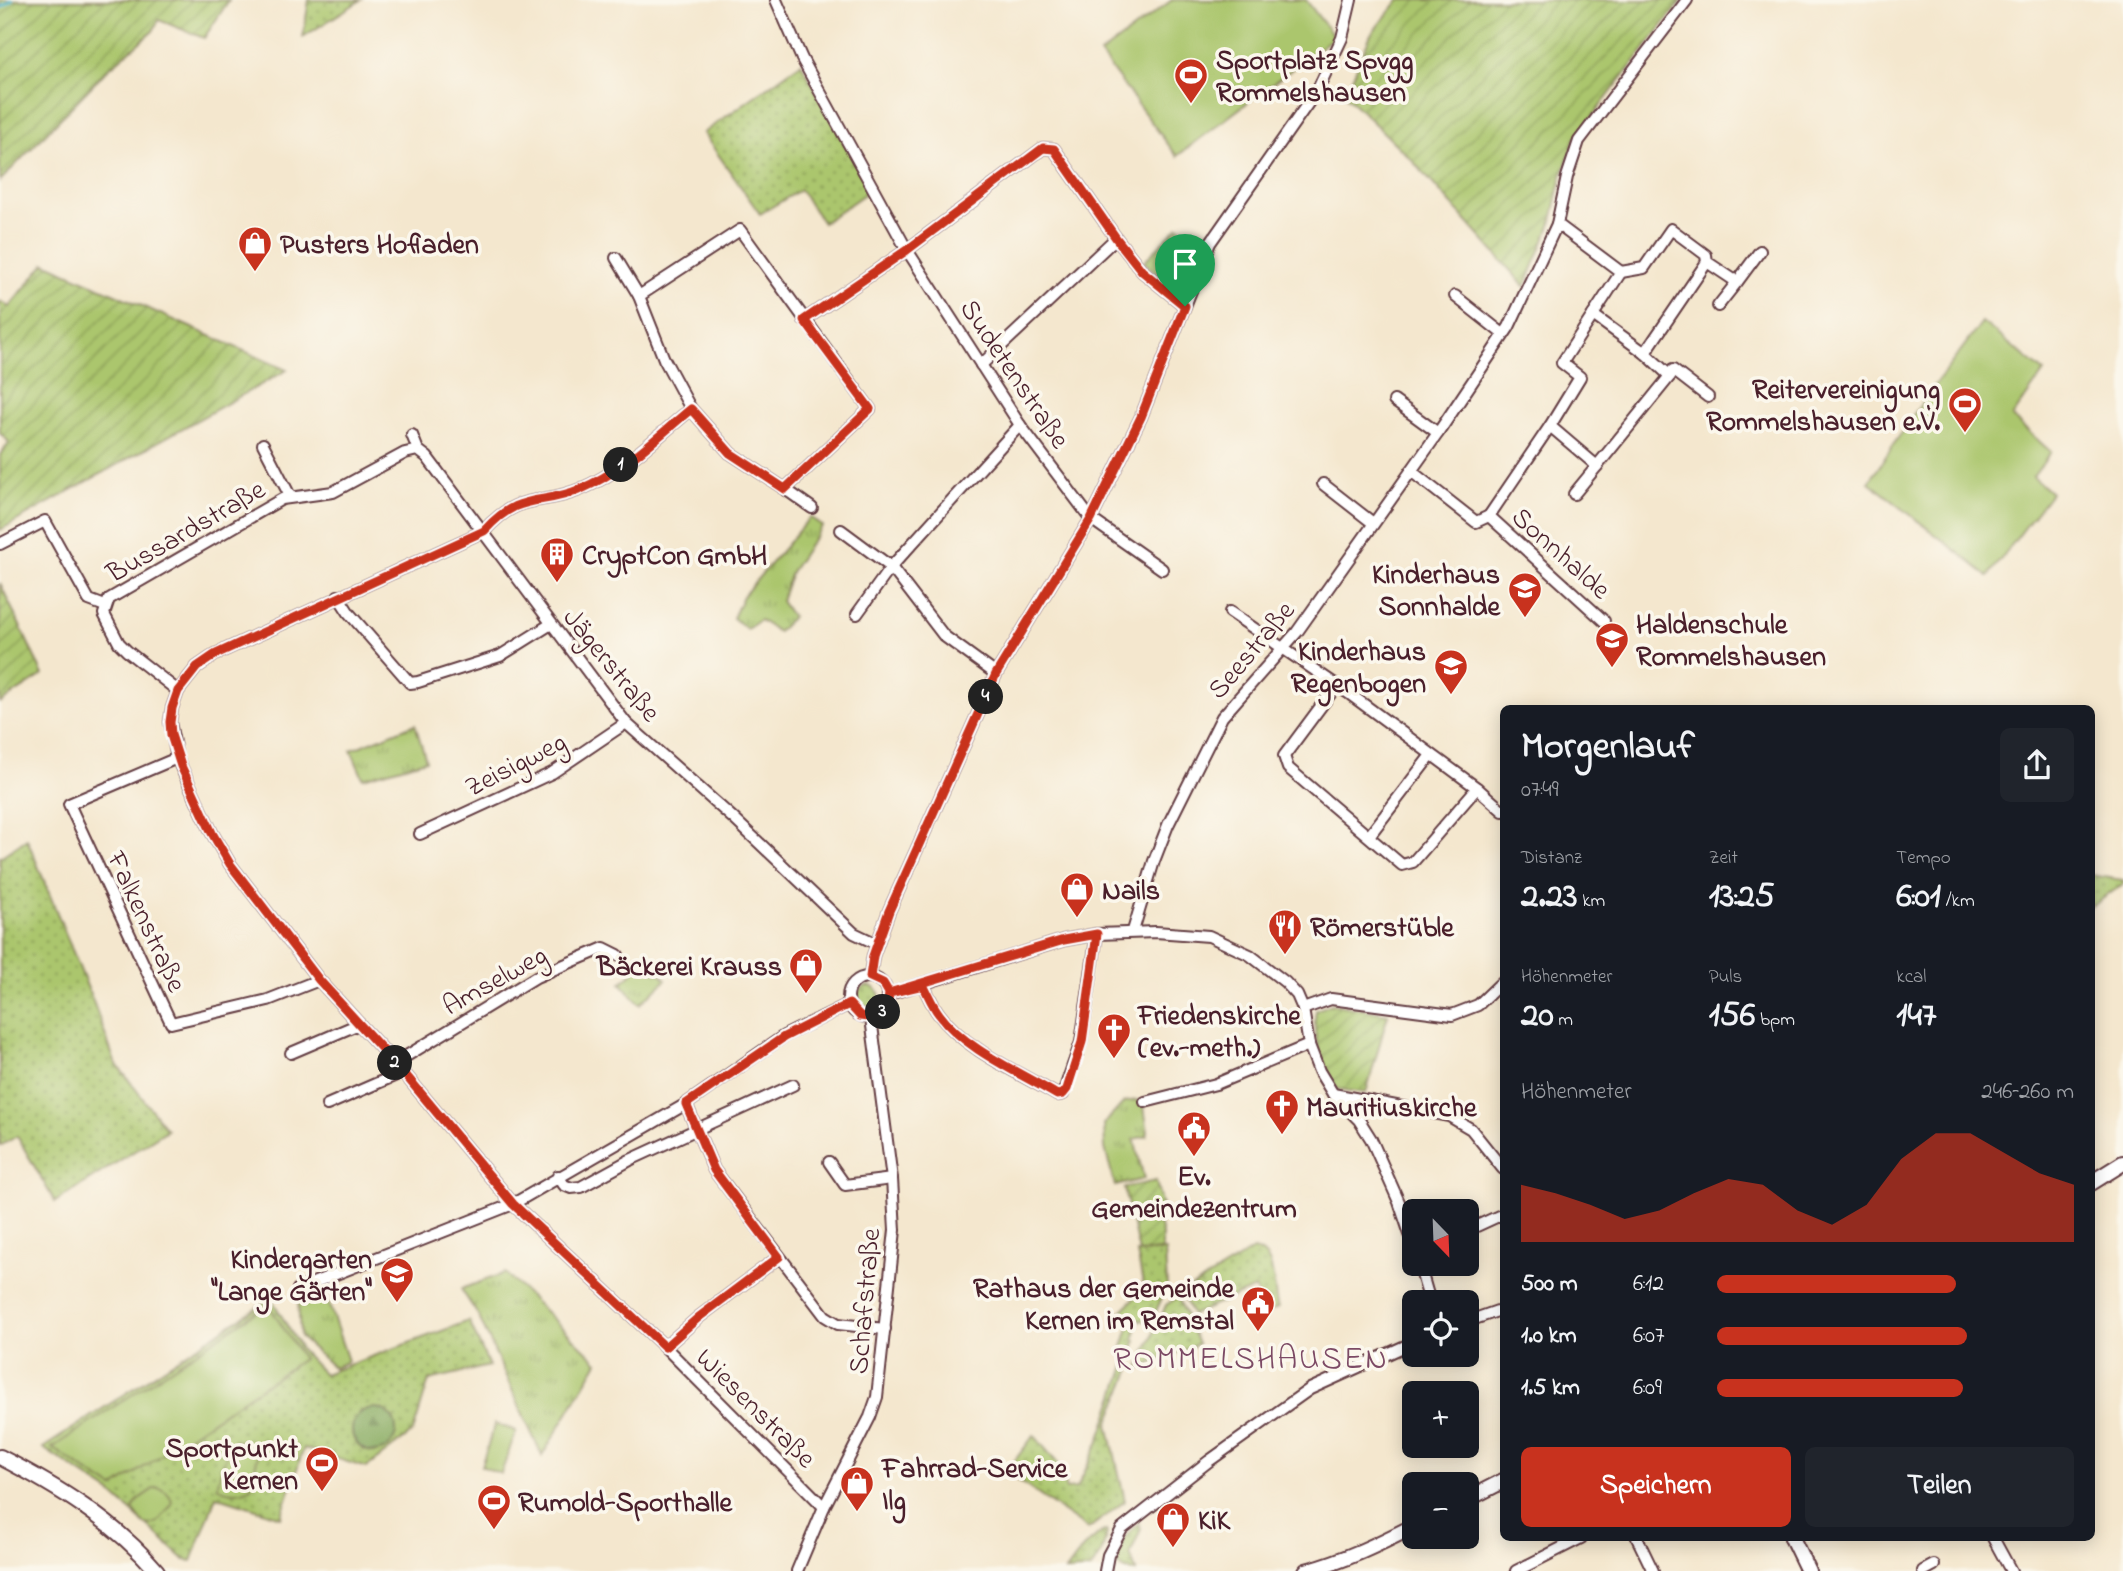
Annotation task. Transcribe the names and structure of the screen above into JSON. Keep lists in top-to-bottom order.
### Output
{
  "streets": {
    "street": [
      "Sudetenstraße",
      "Bussardstraße",
      "Sonnhalde",
      "Seestraße",
      "Jägerstraße",
      "Zeisigweg",
      "Falkenstraße",
      "Amselweg",
      "Schafstraße",
      "Wiesenstraße"
    ]
  },
  "crossings": [
    ["Bussardstraße", "Jägerstraße"],
    ["Bussardstraße", "Wiesenstraße"],
    ["Sonnhalde", "Seestraße"],
    ["Jägerstraße", "Zeisigweg"],
    ["Jägerstraße", "Wiesenstraße"],
    ["Falkenstraße", "Wiesenstraße"],
    ["Amselweg", "Wiesenstraße"],
    ["Schafstraße", "Wiesenstraße"]
  ],
  "districts": ["ROMMELSHAUSEN"],
  "places": {
    "sports": [
      "Sportplatz Spvgg Rommelshausen",
      "Reitervereinigung Rommelshausen e.V.",
      "Sportpunkt Kernen",
      "Rumold-Sporthalle"
    ],
    "shop": [
      "Pusters Hofladen",
      "Nails",
      "Bäckerei Krauss",
      "Fahrrad-Service Ilg",
      "KiK"
    ],
    "building": ["CryptCon GmbH"],
    "school or university": [
      "Kinderhaus Sonnhalde",
      "Haldenschule Rommelshausen",
      "Kinderhaus Regenbogen",
      "Kindergarten \"Lange Gärten\""
    ],
    "restaurant": ["Römerstüble"],
    "church": ["Friedenskirche (ev.-meth.)", "Mauritiuskirche"],
    "public building": ["Ev. Gemeindezentrum", "Rathaus der Gemeinde Kernen im Remstal"]
  },
  "north": "bottom right",
  "page": {
    "pins": [
      "1",
      "4",
      "3",
      "2"
    ],
    "heading": ["Morgenlauf", "07:49"],
    "stats": [
      ["Distanz", "2.23 km"],
      ["Zeit", "13:25"],
      ["Tempo", "6:01 /km"],
      ["Höhenmeter", "20 m"],
      ["Puls", "156 bpm"],
      ["kcal", "147"]
    ],
    "chart": ["Höhenmeter", "246–260 m"],
    "map_buttons": ["+", "−"],
    "list": [
      {
        "name": "500 m",
        "note": "6:12"
      },
      {
        "name": "1.0 km",
        "note": "6:07"
      },
      {
        "name": "1.5 km",
        "note": "6:09"
      }
    ],
    "buttons": ["Speichern", "Teilen"]
  }
}
